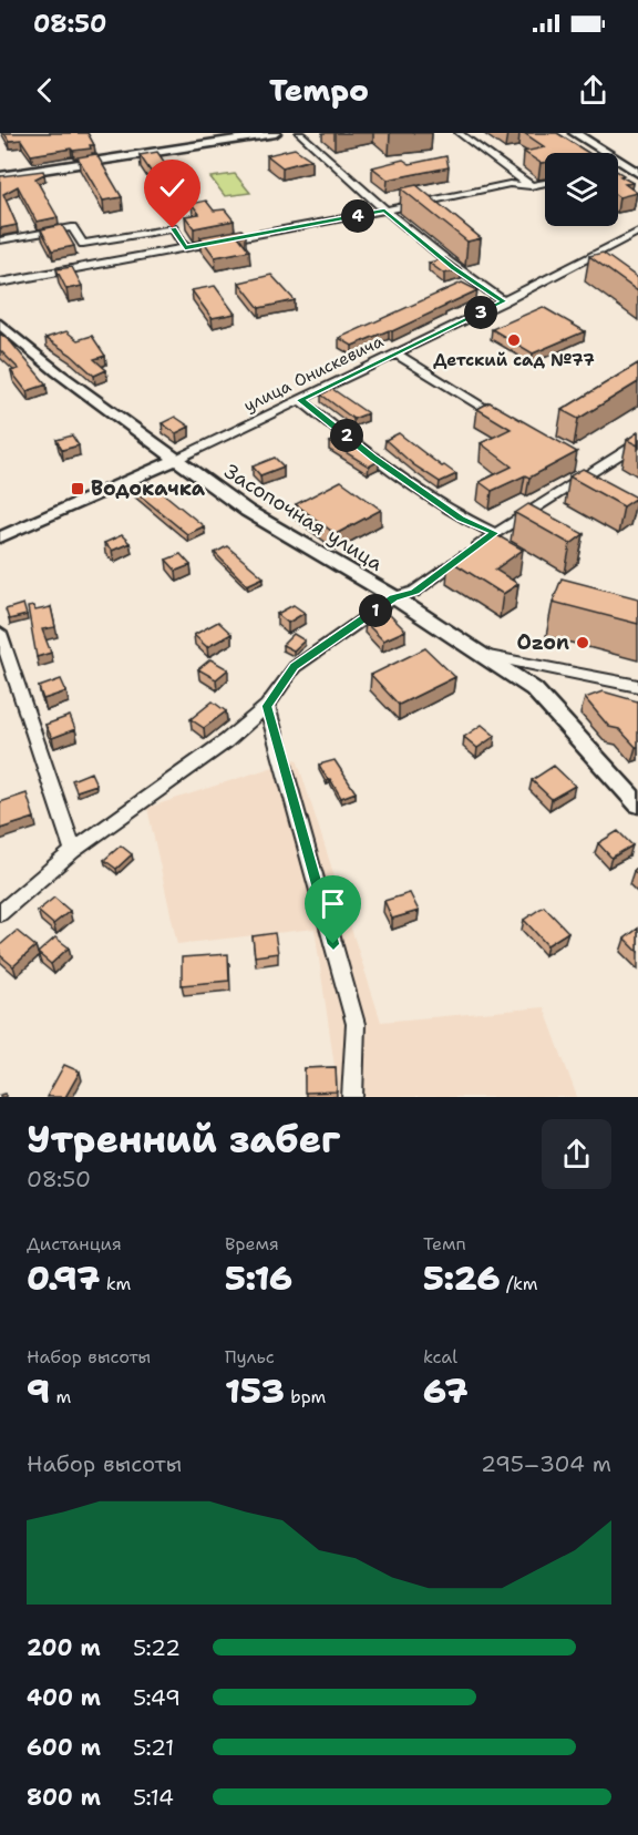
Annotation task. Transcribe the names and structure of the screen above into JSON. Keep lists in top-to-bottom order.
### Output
{
  "streets": {
    "street": ["улица Онискевича", "Засопочная улица"]
  },
  "crossings": [
    ["улица Онискевича", "Засопочная улица"]
  ],
  "places": {
    "other": ["Детский сад №77", "Ozon"],
    "transit": ["Водокачка"]
  },
  "page": {
    "status": "08:50",
    "header": "Tempo",
    "pins": [
      "4",
      "3",
      "2",
      "1"
    ],
    "heading": ["Утренний забег", "08:50"],
    "stats": [
      ["Дистанция", "0.97 km"],
      ["Время", "5:16"],
      ["Темп", "5:26 /km"],
      ["Набор высоты", "9 m"],
      ["Пульс", "153 bpm"],
      ["kcal", "67"]
    ],
    "chart": ["Набор высоты", "295–304 m"],
    "list": [
      {
        "name": "200 m",
        "note": "5:22"
      },
      {
        "name": "400 m",
        "note": "5:49"
      },
      {
        "name": "600 m",
        "note": "5:21"
      },
      {
        "name": "800 m",
        "note": "5:14"
      }
    ]
  }
}
